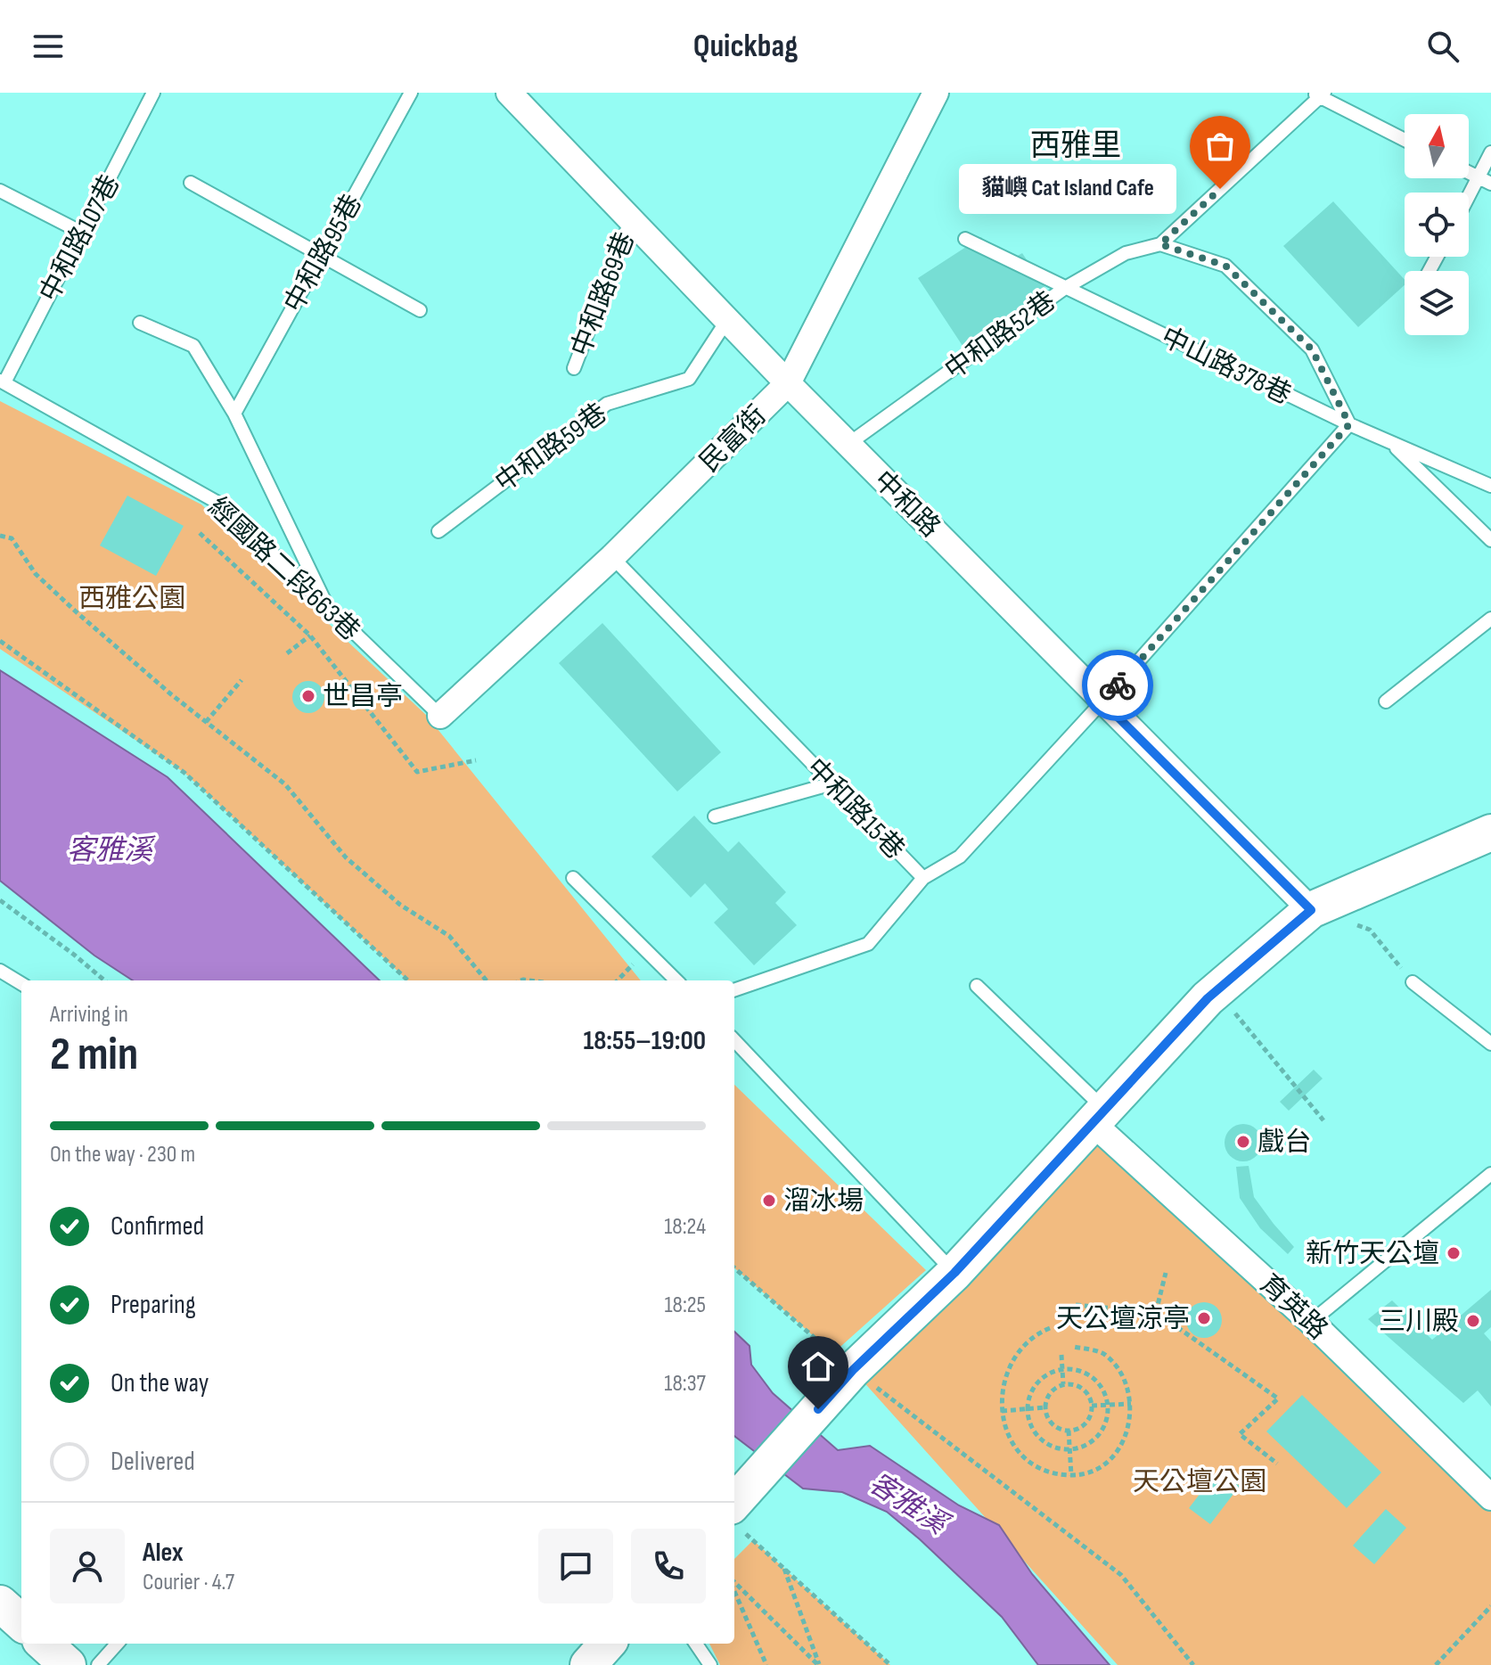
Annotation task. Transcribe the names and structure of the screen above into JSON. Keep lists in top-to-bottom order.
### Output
{
  "streets": {
    "street": ["民富街", "中和路", "育英路"],
    "lane": [
      "中和路107巷",
      "中和路95巷",
      "中和路69巷",
      "中和路52巷",
      "中山路378巷",
      "中和路59巷",
      "經國路二段663巷",
      "中和路15巷"
    ]
  },
  "crossings": [
    ["中和路107巷", "經國路二段663巷"],
    ["中和路69巷", "中和路"],
    ["中和路52巷", "中山路378巷"],
    ["中和路52巷", "中和路"],
    ["中山路378巷", "中和路15巷"],
    ["民富街", "中和路"],
    ["民富街", "經國路二段663巷"],
    ["民富街", "中和路15巷"],
    ["中和路59巷", "中和路"],
    ["中和路", "中和路15巷"]
  ],
  "districts": ["西雅里"],
  "water": ["客雅溪"],
  "parks": ["西雅公園", "天公壇公園"],
  "places": [
    "貓嶼 Cat Island Cafe",
    "世昌亭",
    "戲台",
    "溜冰場",
    "新竹天公壇",
    "天公壇涼亭",
    "三川殿"
  ],
  "north": "top",
  "page": {
    "header": "Quickbag",
    "bubble": "貓嶼 Cat Island Cafe",
    "heading": ["2 min", "Arriving in", "18:55–19:00"],
    "panel": ["Alex", "Courier · 4.7"],
    "bar": "On the way · 230 m",
    "list": [
      ["Confirmed", "18:24"],
      ["Preparing", "18:25"],
      ["On the way", "18:37"],
      "Delivered"
    ]
  }
}
